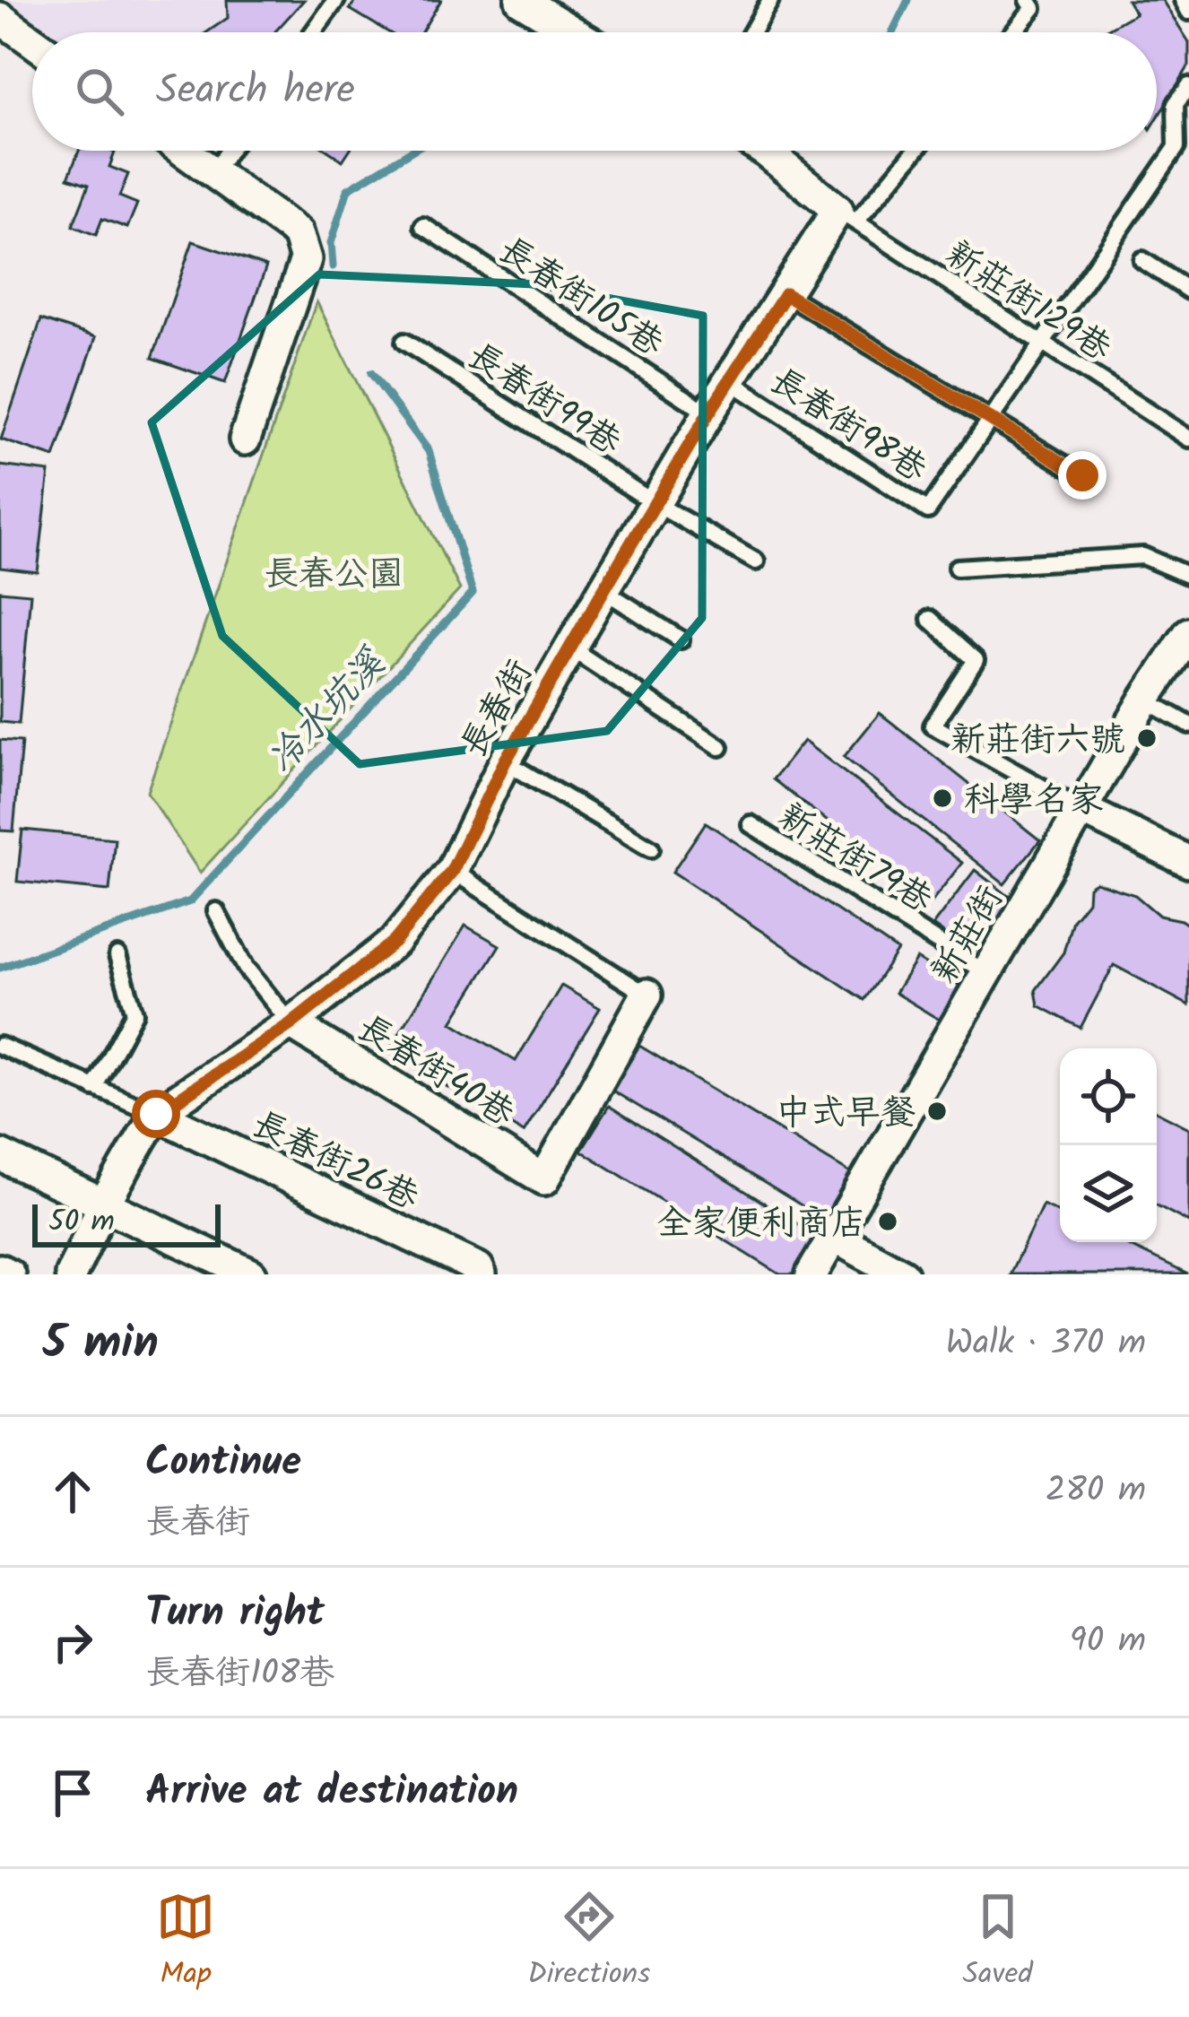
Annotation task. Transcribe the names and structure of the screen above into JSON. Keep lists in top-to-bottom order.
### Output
{
  "streets": {
    "street": [
      "長春街",
      "新莊街",
      "長春街40巷",
      "長春街26巷"
    ],
    "lane": [
      "長春街105巷",
      "新莊街129巷",
      "長春街99巷",
      "長春街98巷",
      "新莊街79巷"
    ]
  },
  "crossings": [
    ["長春街105巷", "長春街"],
    ["新莊街129巷", "長春街98巷"],
    ["新莊街129巷", "長春街"],
    ["長春街99巷", "長春街"],
    ["長春街98巷", "長春街"],
    ["長春街", "長春街40巷"],
    ["長春街", "長春街26巷"],
    ["新莊街79巷", "新莊街"]
  ],
  "water": ["冷水坑溪"],
  "parks": ["長春公園"],
  "places": [
    "新莊街六號",
    "科學名家",
    "中式早餐",
    "全家便利商店"
  ],
  "scale_bar": "50 m",
  "page": {
    "search": "Search here",
    "scale": "50 m",
    "heading": ["5 min", "Walk · 370 m"],
    "list": [
      ["Continue", "長春街", "280 m"],
      ["Turn right", "長春街108巷", "90 m"],
      "Arrive at destination"
    ],
    "nav": ["Map", "Directions", "Saved"]
  }
}
